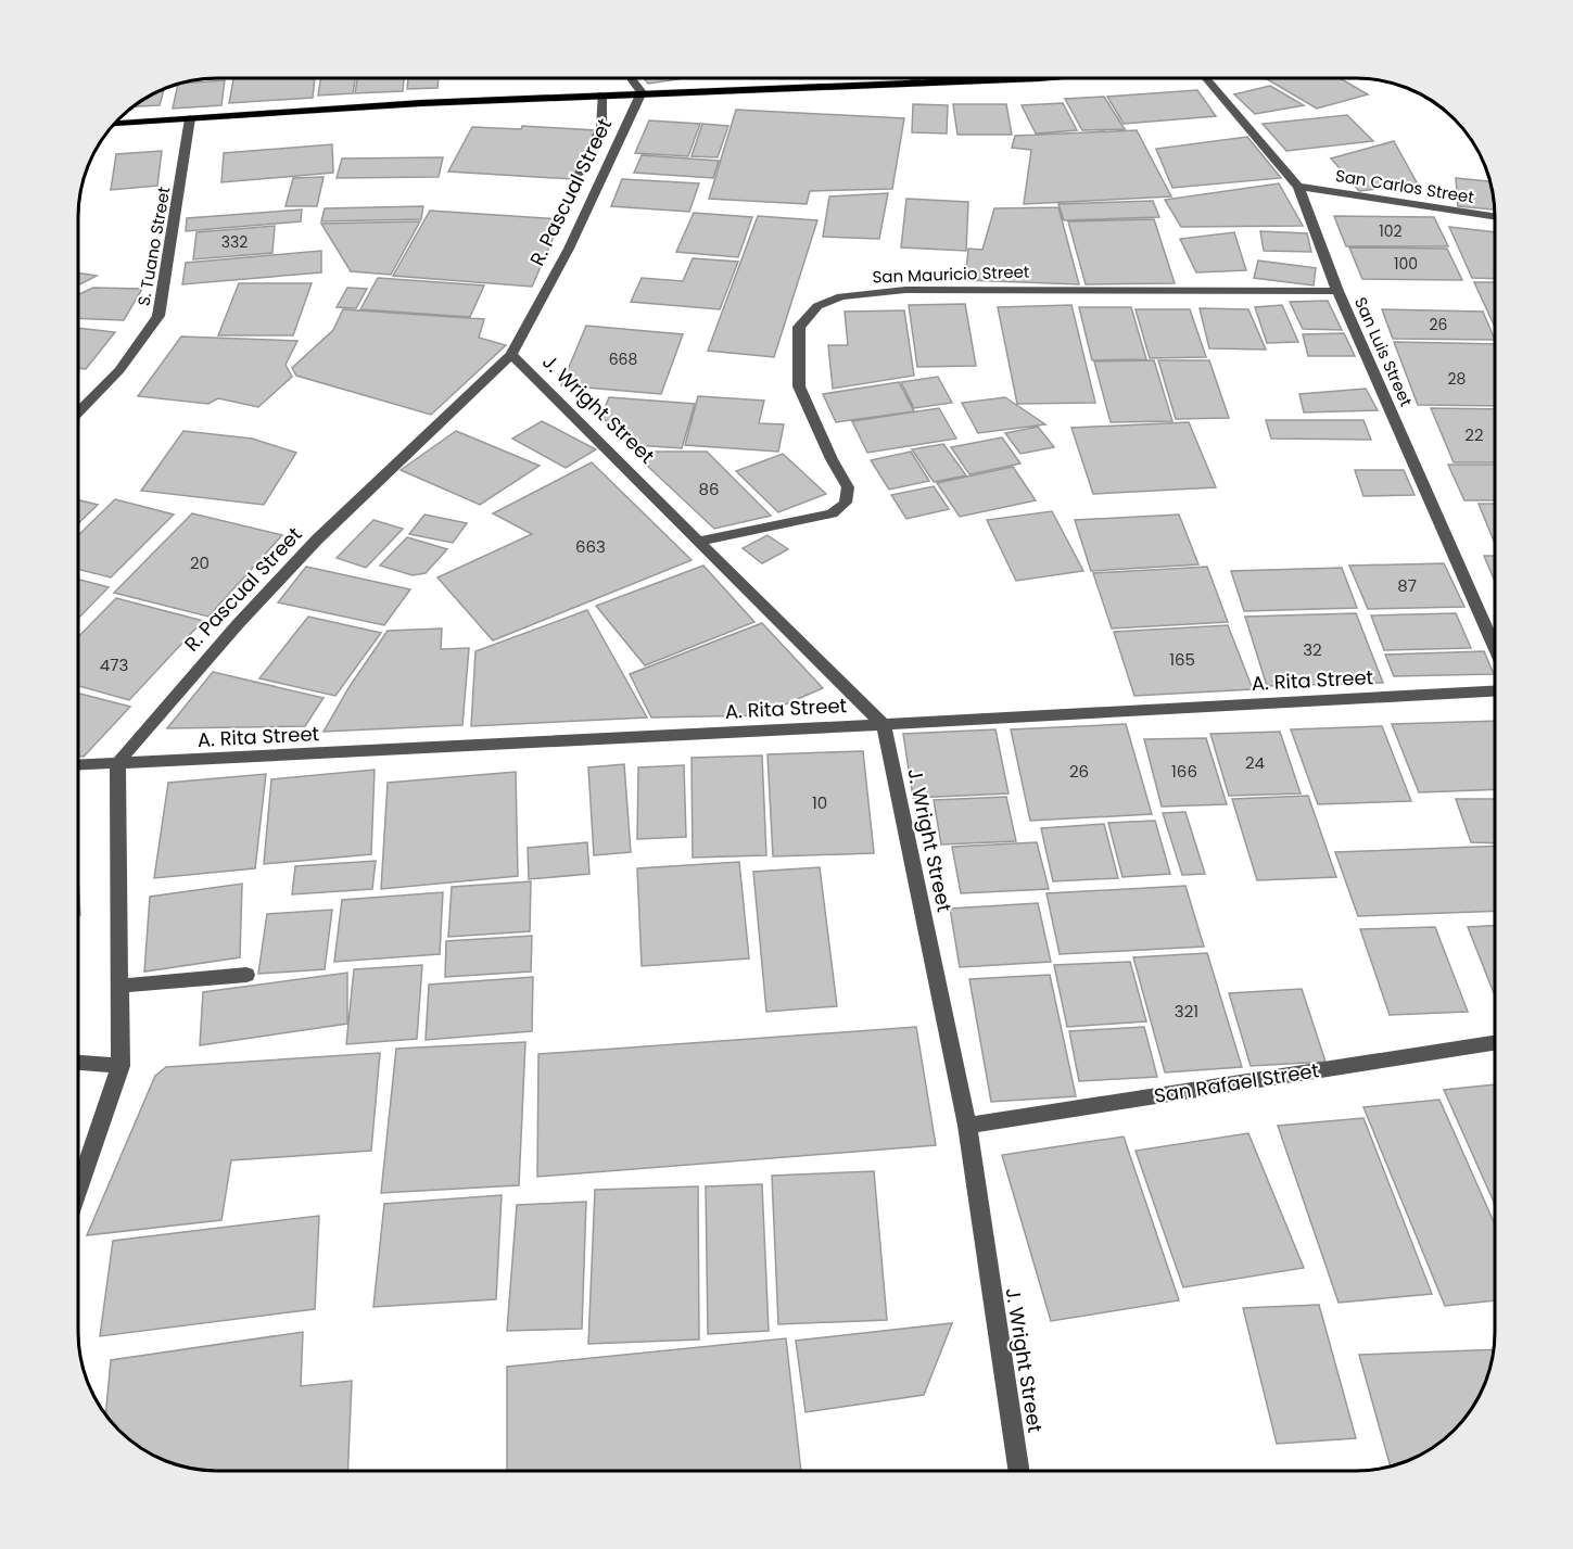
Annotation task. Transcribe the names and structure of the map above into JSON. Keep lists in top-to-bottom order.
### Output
{
  "streets": {
    "street": [
      "San Carlos Street",
      "R. Pascual Street",
      "S. Tuano Street",
      "San Mauricio Street",
      "San Luis Street",
      "J. Wright Street",
      "A. Rita Street",
      "San Rafael Street"
    ]
  },
  "crossings": [
    ["San Carlos Street", "San Luis Street"],
    ["R. Pascual Street", "J. Wright Street"],
    ["R. Pascual Street", "A. Rita Street"],
    ["San Mauricio Street", "San Luis Street"],
    ["San Mauricio Street", "J. Wright Street"],
    ["J. Wright Street", "A. Rita Street"],
    ["J. Wright Street", "San Rafael Street"]
  ],
  "house_numbers": [
    "102",
    "332",
    "100",
    "26",
    "668",
    "28",
    "22",
    "86",
    "663",
    "20",
    "87",
    "32",
    "165",
    "473",
    "24",
    "26",
    "166",
    "10",
    "321"
  ]
}
